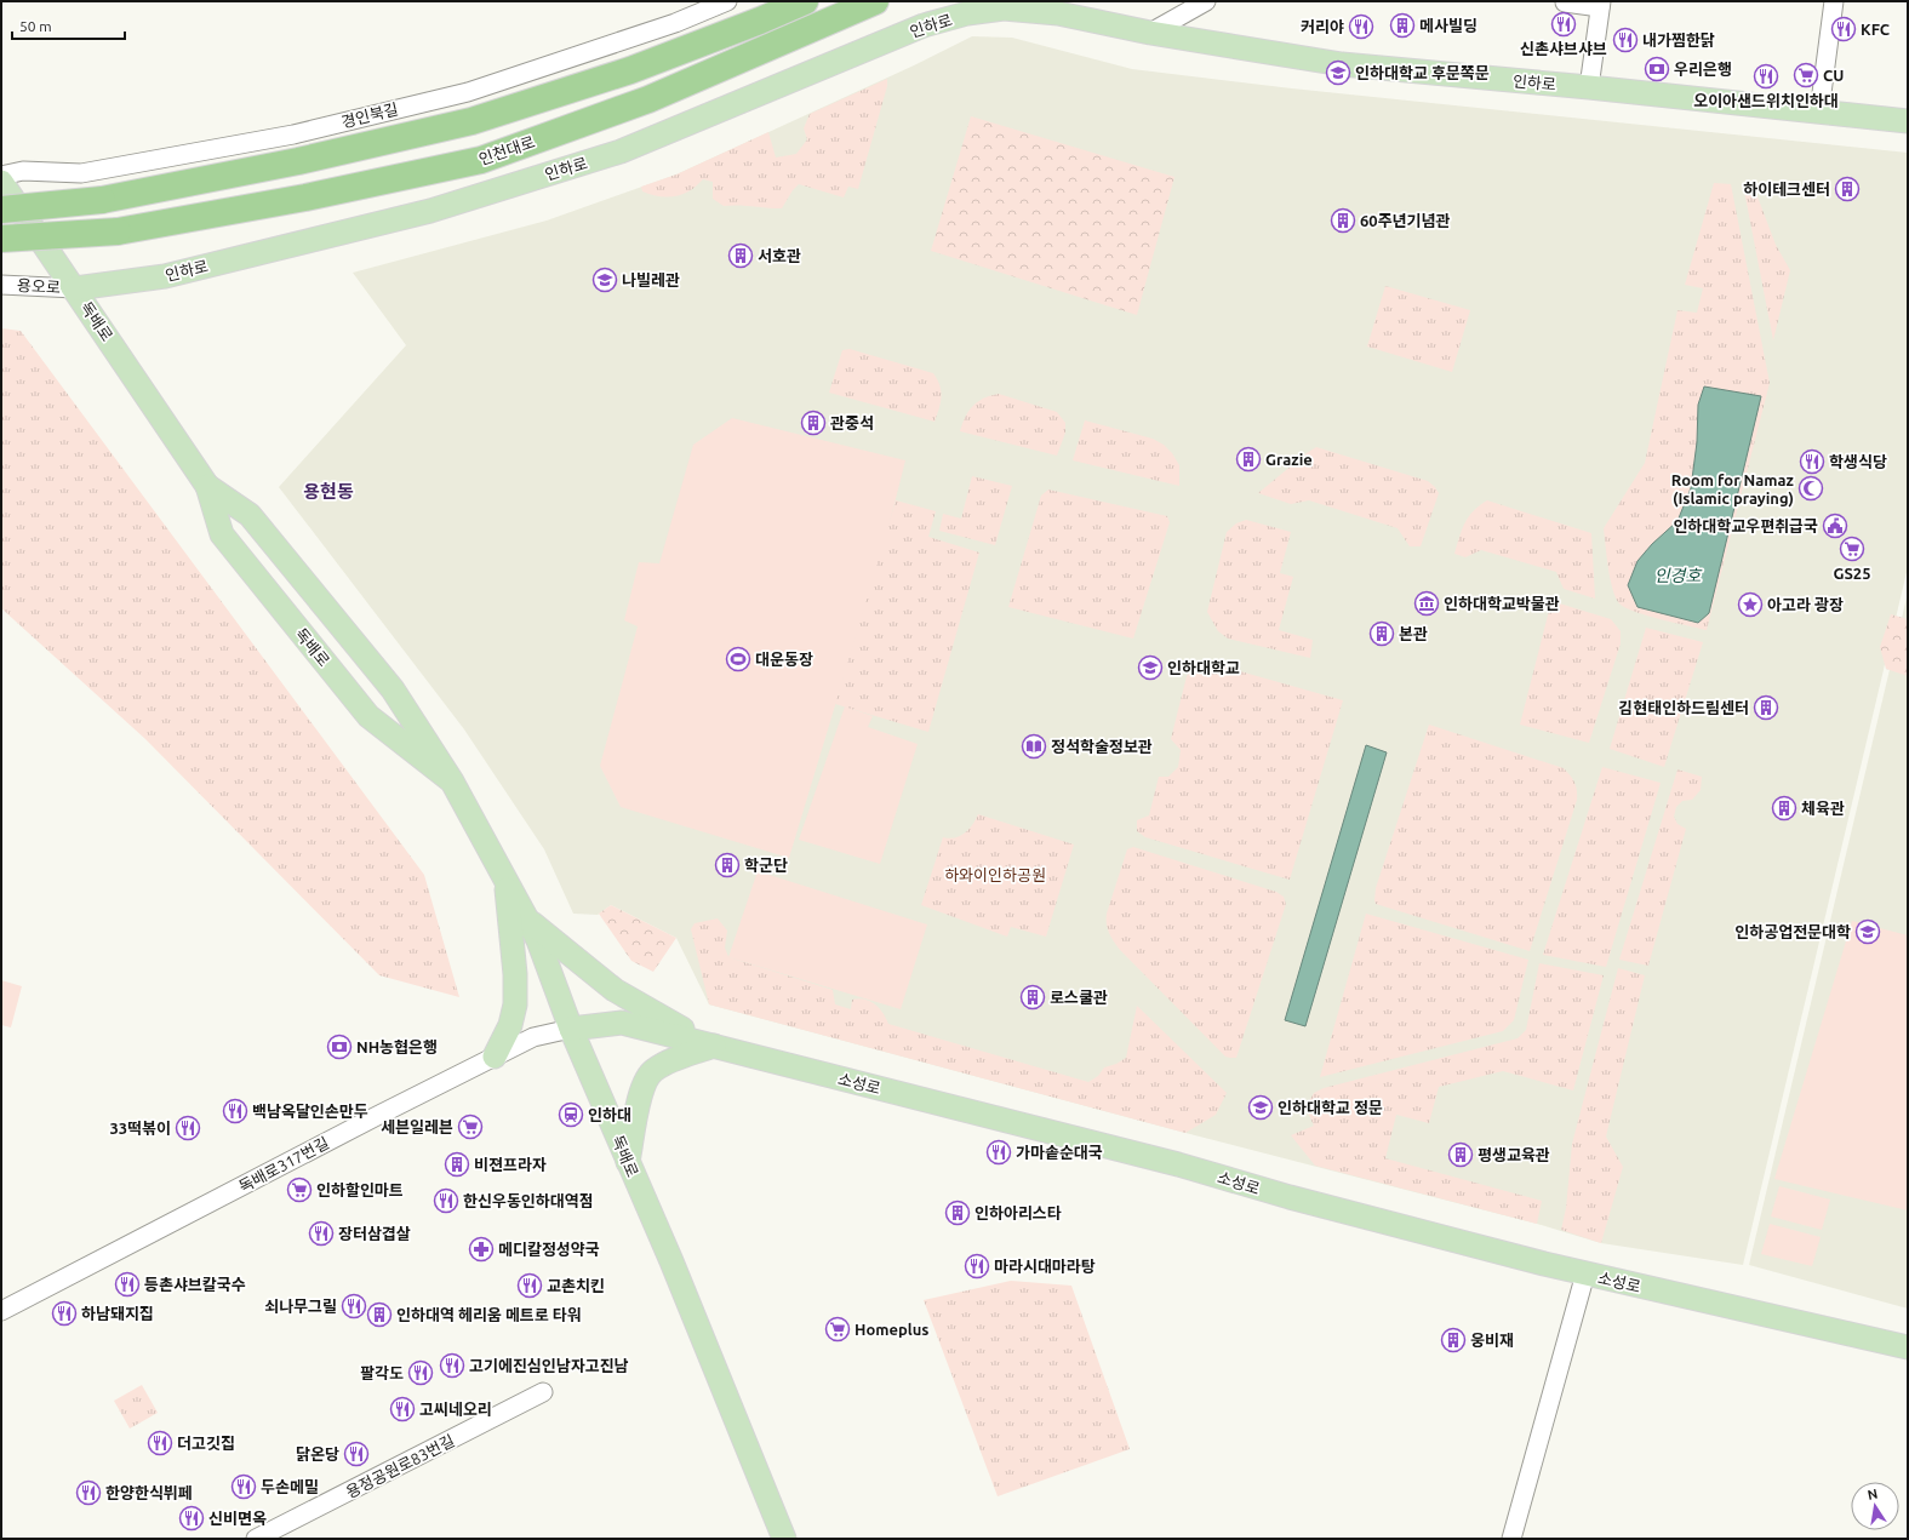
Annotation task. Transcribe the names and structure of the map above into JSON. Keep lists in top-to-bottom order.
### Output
{
  "streets": {
    "highway": ["인천대로"],
    "main road": ["인하로", "독배로", "소성로"],
    "street": [
      "경인북길",
      "용오로",
      "독배로317번길",
      "용정공원로83번길"
    ]
  },
  "crossings": [
    ["인하로", "용오로"],
    ["인하로", "독배로"],
    ["용오로", "독배로"],
    ["독배로", "소성로"],
    ["독배로", "독배로317번길"],
    ["소성로", "독배로317번길"]
  ],
  "districts": ["용현동"],
  "water": ["인경호"],
  "parks": ["하와이인하공원"],
  "places": {
    "restaurant": [
      "신촌샤브샤브",
      "커리야",
      "KFC",
      "내가찜한닭",
      "오이아샌드위치인하대",
      "학생식당",
      "백남옥달인손만두",
      "33떡볶이",
      "가마솥순대국",
      "한신우동인하대역점",
      "장터삼겹살",
      "마라시대마라탕",
      "등촌샤브칼국수",
      "교촌치킨",
      "쇠나무그릴",
      "하남돼지집",
      "고기에진심인남자고진남",
      "팔각도",
      "고씨네오리",
      "더고깃집",
      "닭온당",
      "두손메밀",
      "한양한식뷔페",
      "신비면옥"
    ],
    "building": [
      "메사빌딩",
      "하이테크센터",
      "60주년기념관",
      "서호관",
      "관중석",
      "Grazie",
      "본관",
      "김현태인하드림센터",
      "체육관",
      "학군단",
      "로스쿨관",
      "평생교육관",
      "비젼프라자",
      "인하아리스타",
      "인하대역 헤리움 메트로 타워",
      "웅비재"
    ],
    "bank": ["우리은행", "NH농협은행"],
    "school or university": [
      "인하대학교 후문쪽문",
      "나빌레관",
      "인하대학교",
      "인하공업전문대학",
      "인하대학교 정문"
    ],
    "supermarket": [
      "CU",
      "GS25",
      "세븐일레븐",
      "인하할인마트",
      "Homeplus"
    ],
    "mosque": ["Room for Namaz (Islamic praying)"],
    "public building": ["인하대학교우편취급국"],
    "museum": ["인하대학교박물관"],
    "place": ["아고라 광장"],
    "sports": ["대운동장"],
    "library": ["정석학술정보관"],
    "station": ["인하대"],
    "pharmacy": ["메디칼정성약국"]
  },
  "scale_bar": "50 m",
  "north": "top"
}
